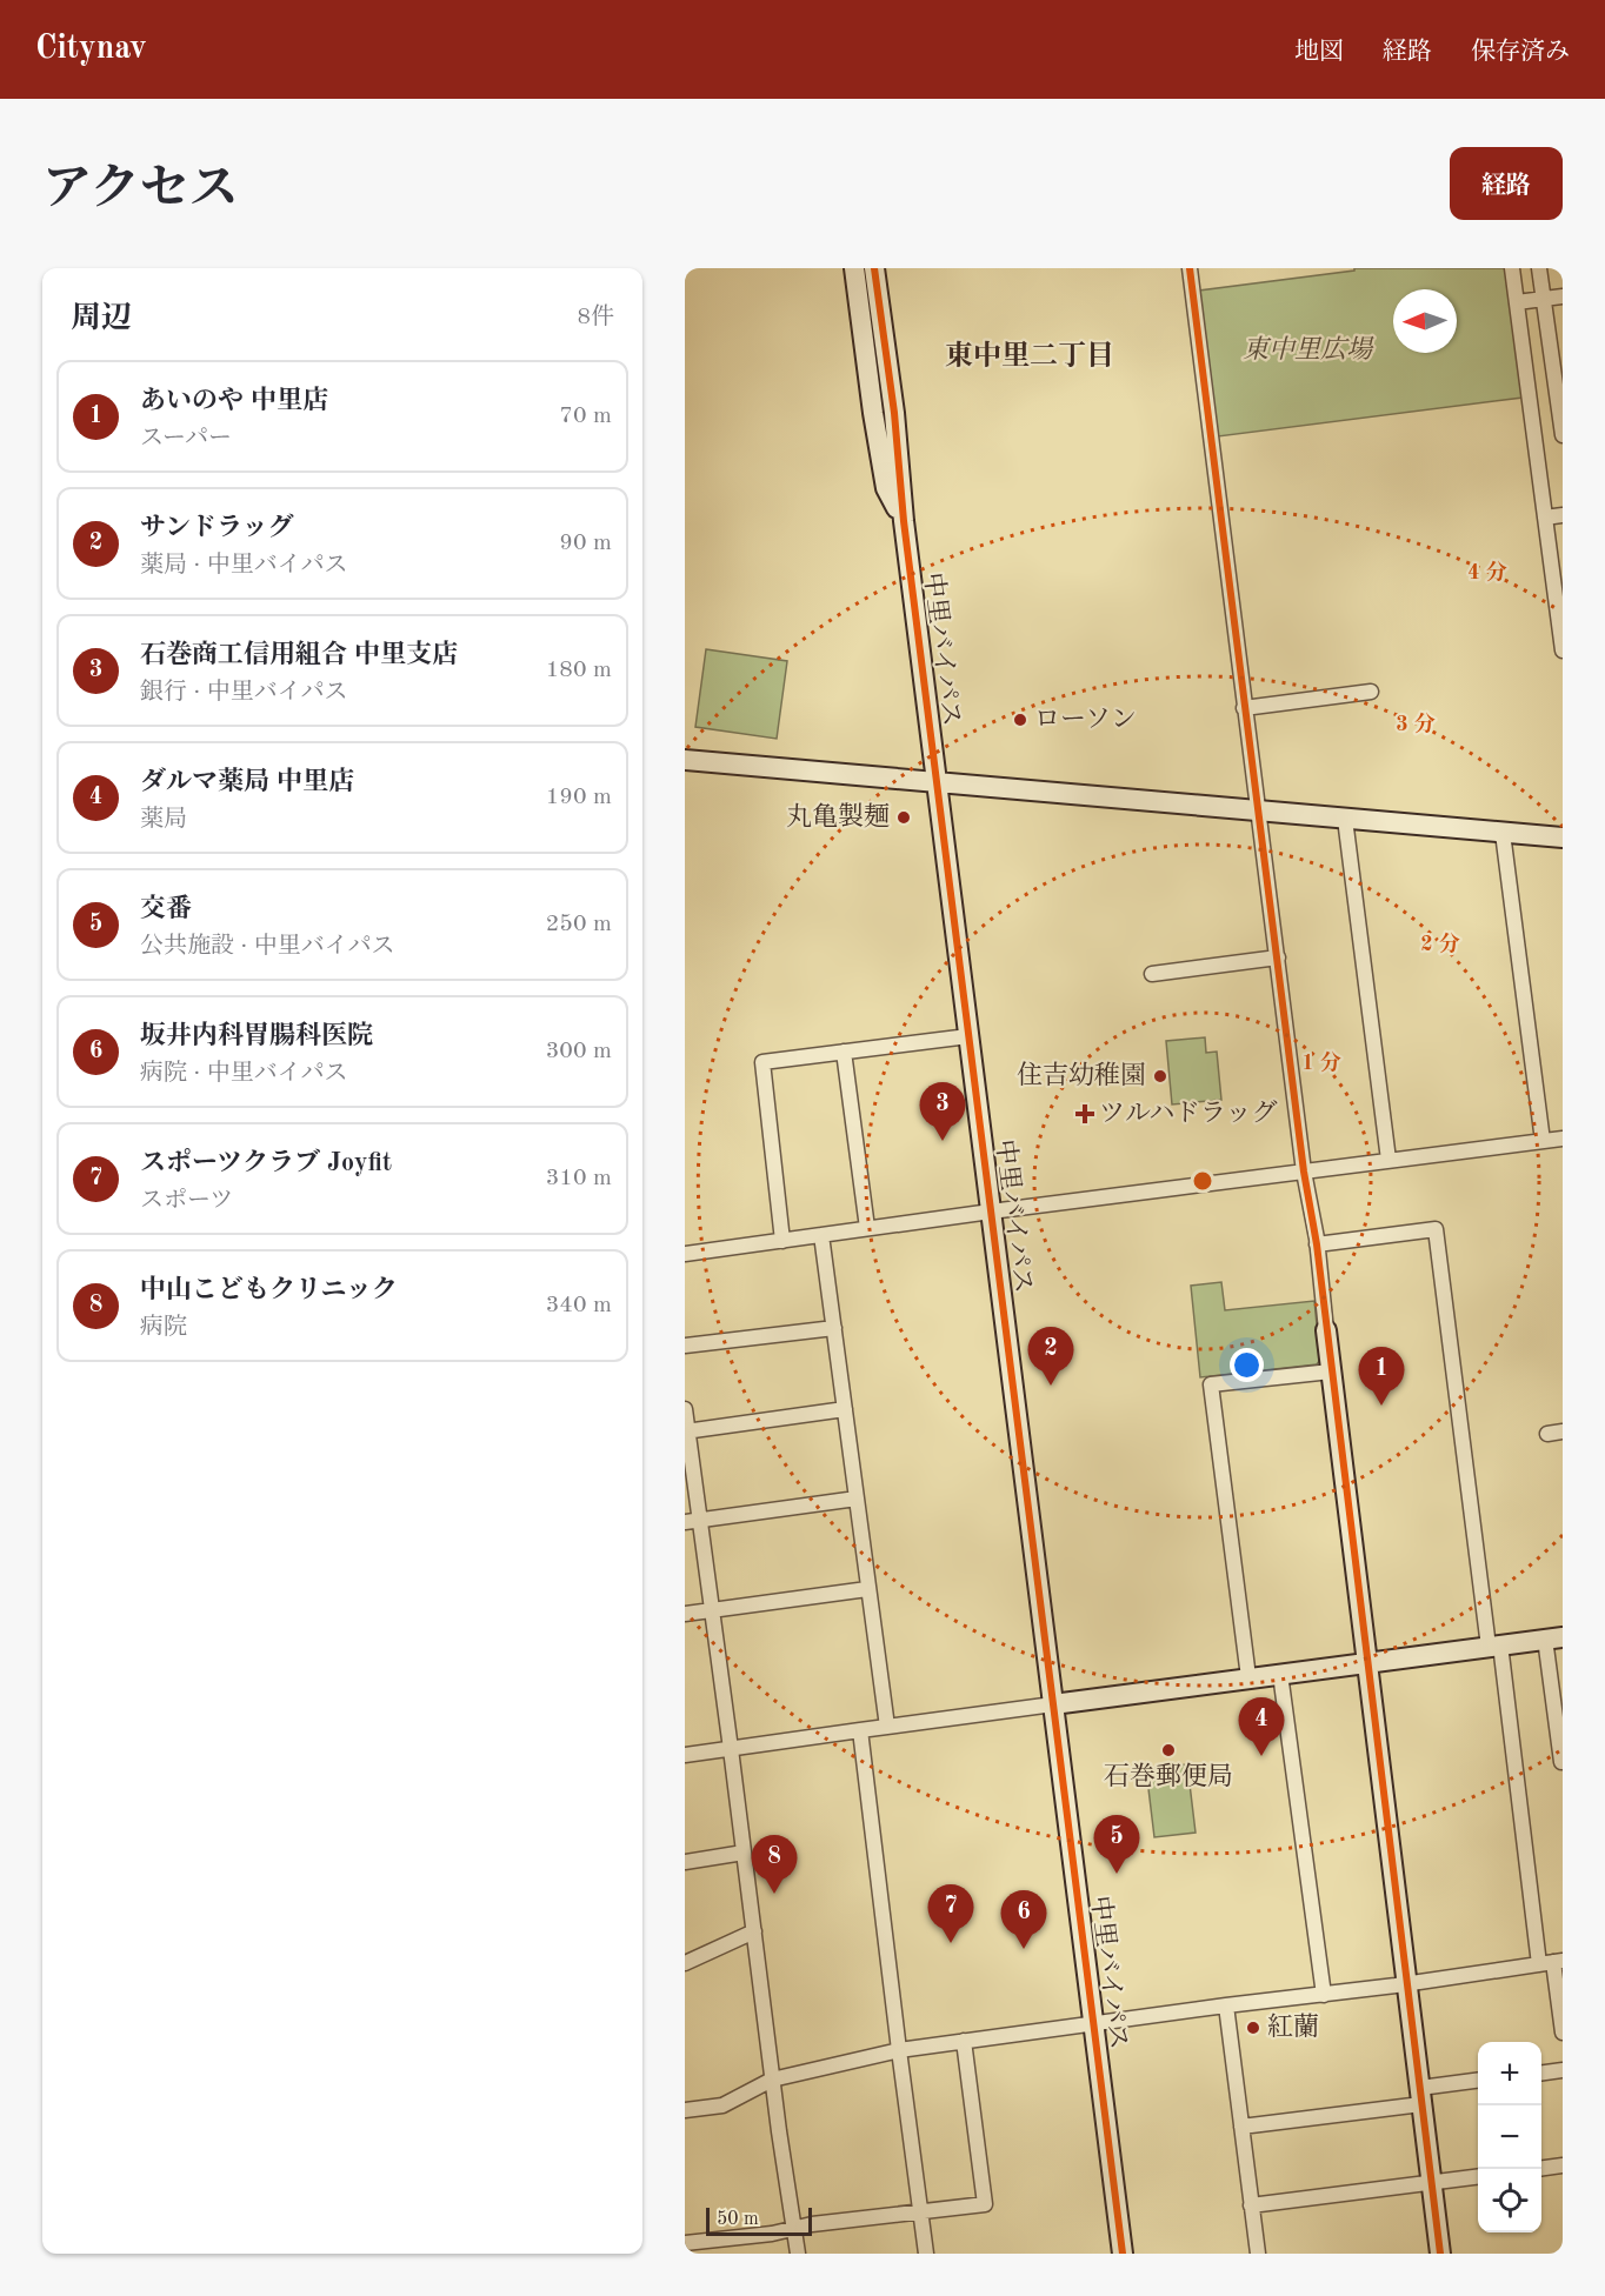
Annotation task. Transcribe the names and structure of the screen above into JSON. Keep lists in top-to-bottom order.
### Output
{
  "streets": {
    "street": ["中里バイパス"]
  },
  "districts": ["東中里二丁目"],
  "parks": ["東中里広場"],
  "places": {
    "other": [
      "ローソン",
      "丸亀製麺",
      "住吉幼稚園",
      "石巻郵便局",
      "紅蘭"
    ],
    "health": ["ツルハドラッグ"]
  },
  "scale_bar": "50 m",
  "north": "left",
  "page": {
    "header": "Citynav",
    "nav": ["地図", "経路", "保存済み"],
    "title": "アクセス",
    "buttons": "経路",
    "heading": ["周辺", "8件"],
    "list": [
      {
        "mark": "1",
        "name": "あいのや 中里店",
        "note": "スーパー",
        "value": "70 m"
      },
      {
        "mark": "2",
        "name": "サンドラッグ",
        "note": "薬局 · 中里バイパス",
        "value": "90 m"
      },
      {
        "mark": "3",
        "name": "石巻商工信用組合 中里支店",
        "note": "銀行 · 中里バイパス",
        "value": "180 m"
      },
      {
        "mark": "4",
        "name": "ダルマ薬局 中里店",
        "note": "薬局",
        "value": "190 m"
      },
      {
        "mark": "5",
        "name": "交番",
        "note": "公共施設 · 中里バイパス",
        "value": "250 m"
      },
      {
        "mark": "6",
        "name": "坂井内科胃腸科医院",
        "note": "病院 · 中里バイパス",
        "value": "300 m"
      },
      {
        "mark": "7",
        "name": "スポーツクラブ Joyfit",
        "note": "スポーツ",
        "value": "310 m"
      },
      {
        "mark": "8",
        "name": "中山こどもクリニック",
        "note": "病院",
        "value": "340 m"
      }
    ],
    "pins": [
      "3",
      "2",
      "1",
      "4",
      "5",
      "8",
      "7",
      "6"
    ],
    "map_buttons": ["+", "−"],
    "scale": "50 m"
  },
  "rings": [
    "4 分",
    "3 分",
    "2 分",
    "1 分"
  ]
}
